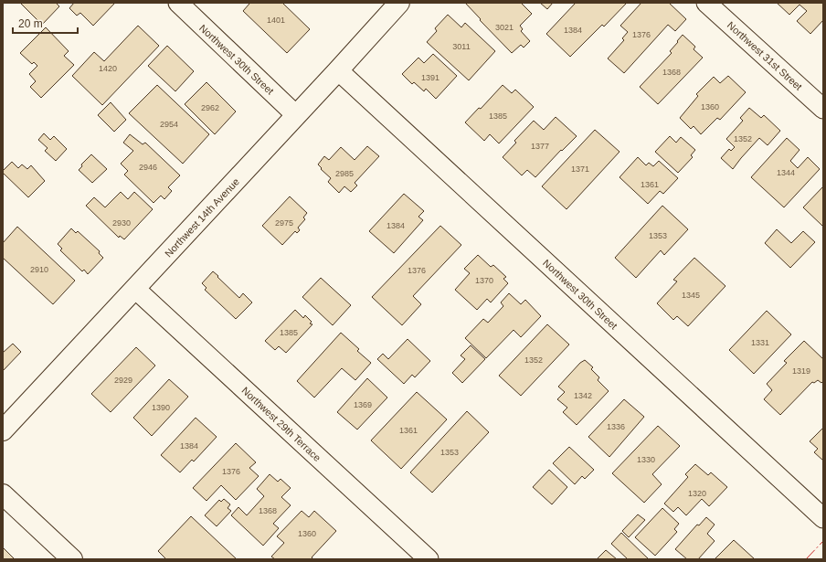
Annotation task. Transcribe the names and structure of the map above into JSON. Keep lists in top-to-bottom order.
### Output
{
  "streets": {
    "street": [
      "Northwest 31st Street",
      "Northwest 30th Street",
      "Northwest 14th Avenue",
      "Northwest 29th Terrace"
    ]
  },
  "crossings": [
    ["Northwest 30th Street", "Northwest 14th Avenue"],
    ["Northwest 14th Avenue", "Northwest 29th Terrace"]
  ],
  "house_numbers": [
    "1401",
    "3021",
    "1384",
    "1376",
    "3011",
    "1420",
    "1368",
    "1391",
    "1360",
    "2962",
    "1385",
    "2954",
    "1352",
    "1377",
    "2946",
    "1371",
    "1344",
    "2985",
    "1361",
    "2930",
    "2975",
    "1384",
    "1353",
    "2910",
    "1376",
    "1370",
    "1345",
    "1385",
    "1331",
    "1352",
    "1319",
    "2929",
    "1342",
    "1369",
    "1390",
    "1336",
    "1361",
    "1384",
    "1353",
    "1330",
    "1376",
    "1320",
    "1368",
    "1360"
  ],
  "scale_bar": "20 m"
}
